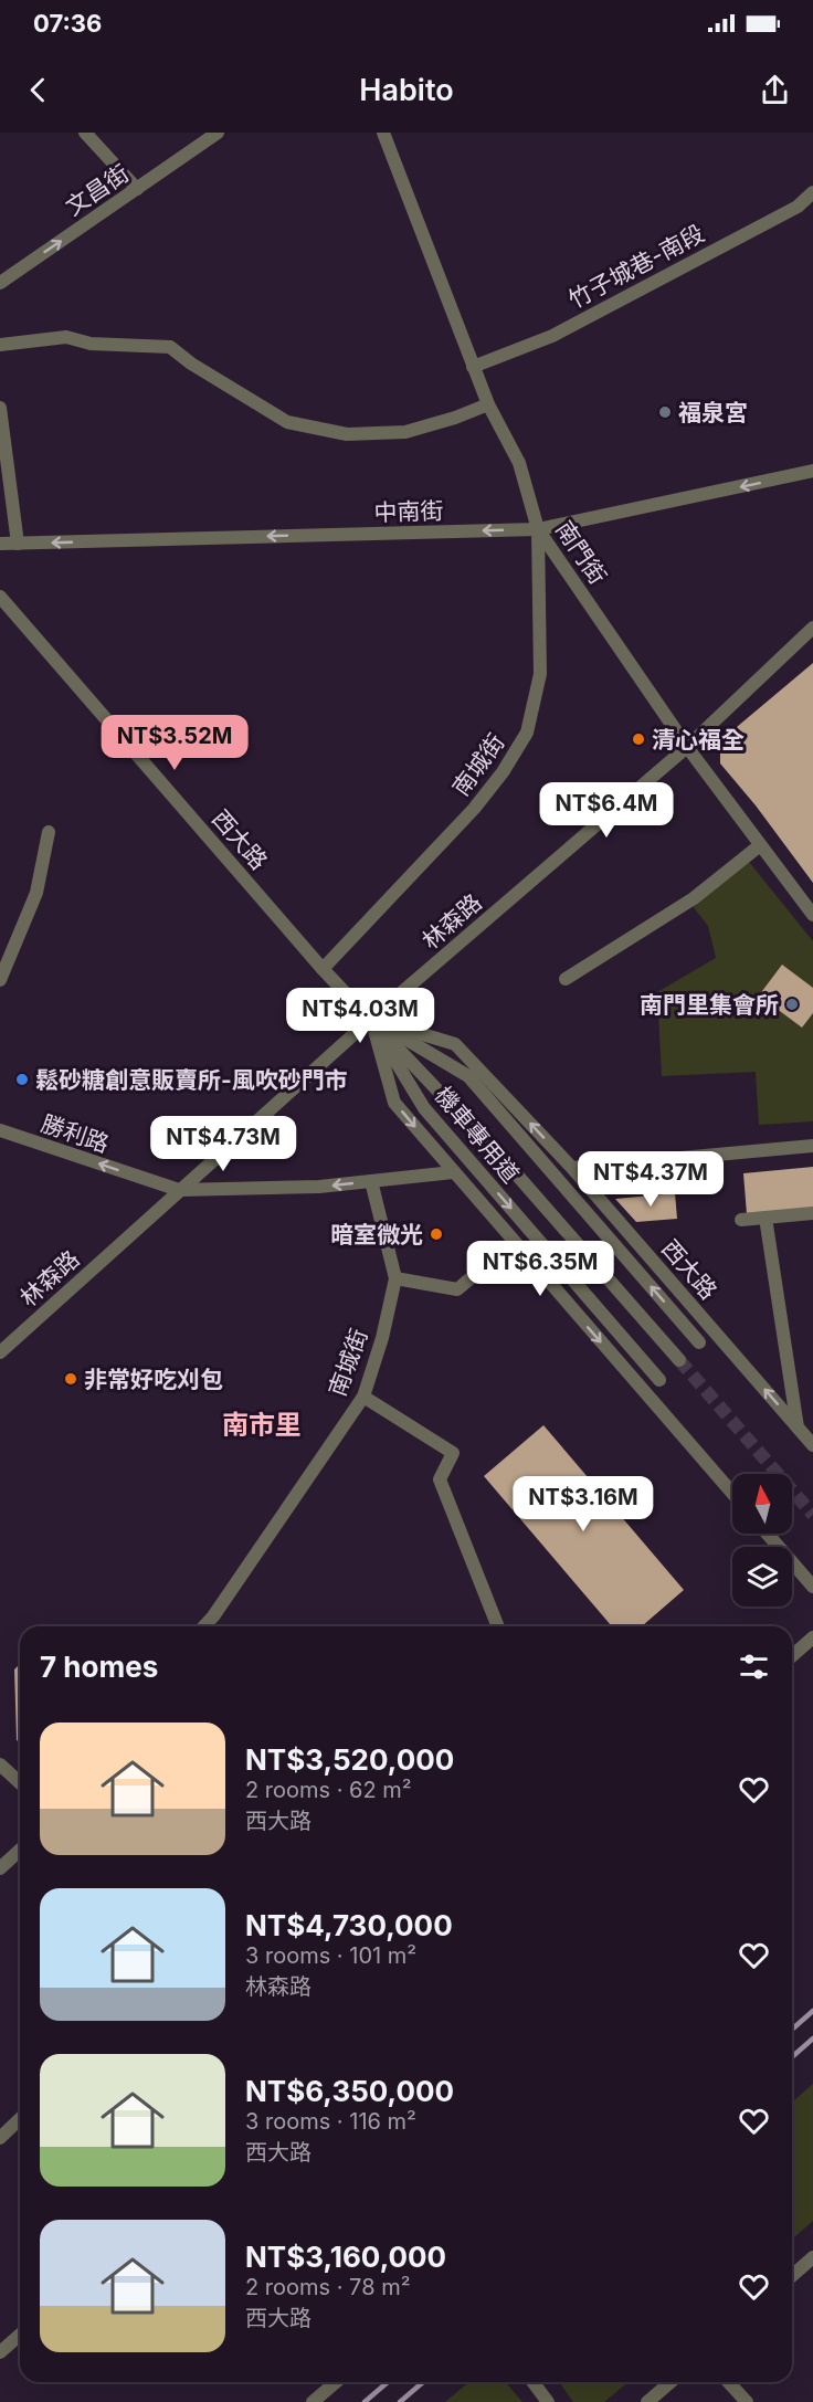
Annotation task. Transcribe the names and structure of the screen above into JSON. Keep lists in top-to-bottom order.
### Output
{
  "streets": {
    "street": [
      "文昌街",
      "竹子城巷-南段",
      "中南街",
      "南門街",
      "南城街",
      "西大路",
      "林森路",
      "勝利路",
      "機車專用道"
    ]
  },
  "crossings": [
    ["竹子城巷-南段", "南門街"],
    ["中南街", "南門街"],
    ["中南街", "南城街"],
    ["南門街", "南城街"],
    ["南門街", "林森路"],
    ["南城街", "西大路"],
    ["南城街", "勝利路"],
    ["西大路", "林森路"],
    ["西大路", "勝利路"],
    ["西大路", "機車專用道"],
    ["林森路", "勝利路"],
    ["林森路", "機車專用道"]
  ],
  "one_way": ["文昌街", "中南街", "勝利路"],
  "districts": ["南市里"],
  "places": [
    "福泉宮",
    "清心福全",
    "南門里集會所",
    "鬆砂糖創意販賣所-風吹砂門市",
    "暗室微光",
    "非常好吃刈包"
  ],
  "north": "top",
  "page": {
    "status": "07:36",
    "header": "Habito",
    "price": [
      "NT$3.52M",
      "NT$6.4M",
      "NT$4.03M",
      "NT$4.73M",
      "NT$4.37M",
      "NT$6.35M",
      "NT$3.16M"
    ],
    "heading": "7 homes",
    "list": [
      {
        "name": "NT$3,520,000",
        "note": "2 rooms · 62 m² · 西大路"
      },
      {
        "name": "NT$4,730,000",
        "note": "3 rooms · 101 m² · 林森路"
      },
      {
        "name": "NT$6,350,000",
        "note": "3 rooms · 116 m² · 西大路"
      },
      {
        "name": "NT$3,160,000",
        "note": "2 rooms · 78 m² · 西大路"
      }
    ]
  }
}
